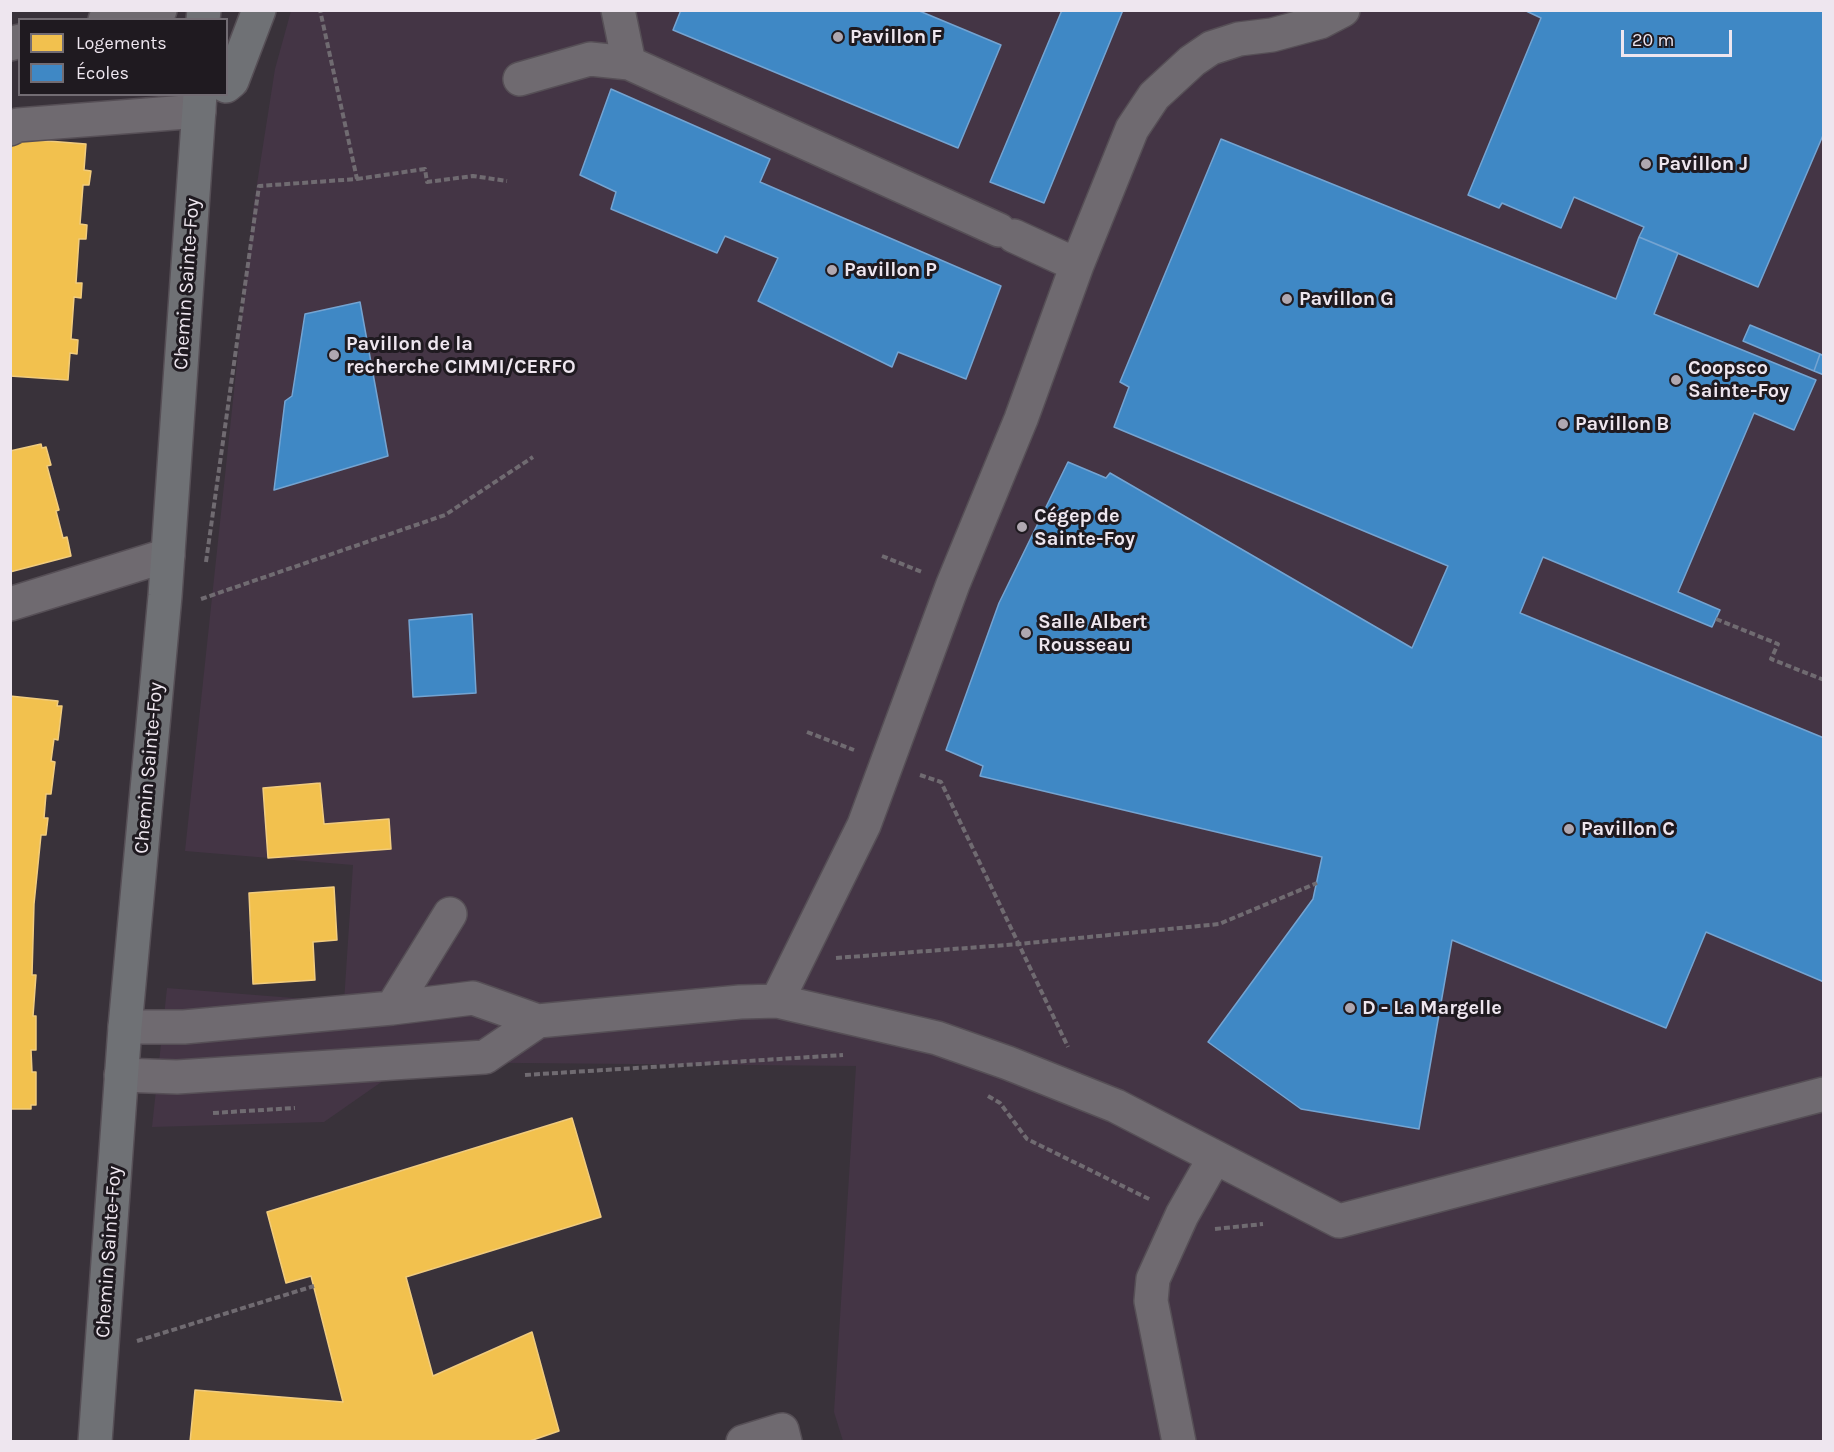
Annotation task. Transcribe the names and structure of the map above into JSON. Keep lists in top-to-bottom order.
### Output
{
  "streets": {
    "main road": ["Chemin Sainte-Foy"]
  },
  "places": [
    "Pavillon F",
    "Pavillon J",
    "Pavillon P",
    "Pavillon G",
    "Pavillon de la recherche CIMMI/CERFO",
    "Coopsco Sainte-Foy",
    "Pavillon B",
    "Cégep de Sainte-Foy",
    "Salle Albert Rousseau",
    "Pavillon C",
    "D - La Margelle"
  ],
  "legend": ["Logements", "Écoles"],
  "scale_bar": "20 m"
}
